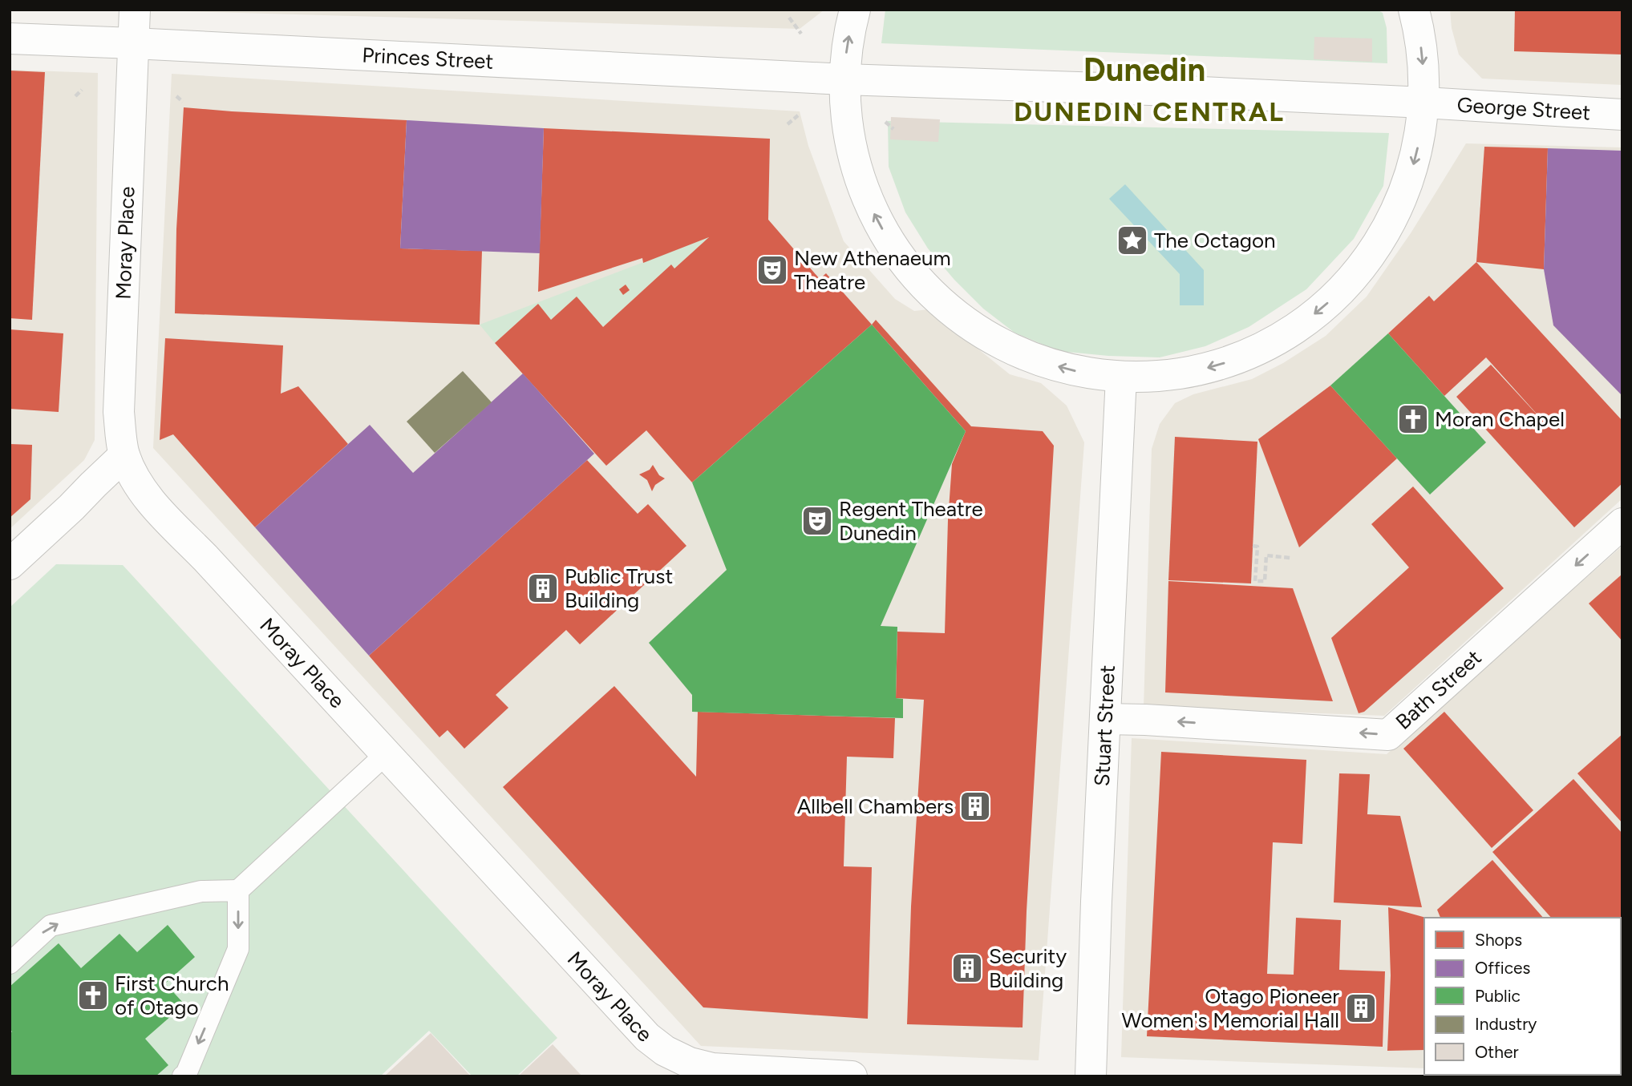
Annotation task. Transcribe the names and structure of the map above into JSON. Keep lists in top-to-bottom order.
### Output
{
  "streets": {
    "main road": [
      "Princes Street",
      "George Street",
      "Moray Place",
      "Bath Street",
      "Stuart Street"
    ]
  },
  "crossings": [
    ["Princes Street", "Moray Place"],
    ["Bath Street", "Stuart Street"]
  ],
  "one_way": ["Bath Street"],
  "districts": ["Dunedin", "DUNEDIN CENTRAL"],
  "places": {
    "place": ["The Octagon"],
    "theatre": ["New Athenaeum Theatre", "Regent Theatre Dunedin"],
    "church": ["Moran Chapel", "First Church of Otago"],
    "building": [
      "Public Trust Building",
      "Allbell Chambers",
      "Security Building",
      "Otago Pioneer Women's Memorial Hall"
    ]
  },
  "legend": [
    "Shops",
    "Offices",
    "Public",
    "Industry",
    "Other"
  ]
}
